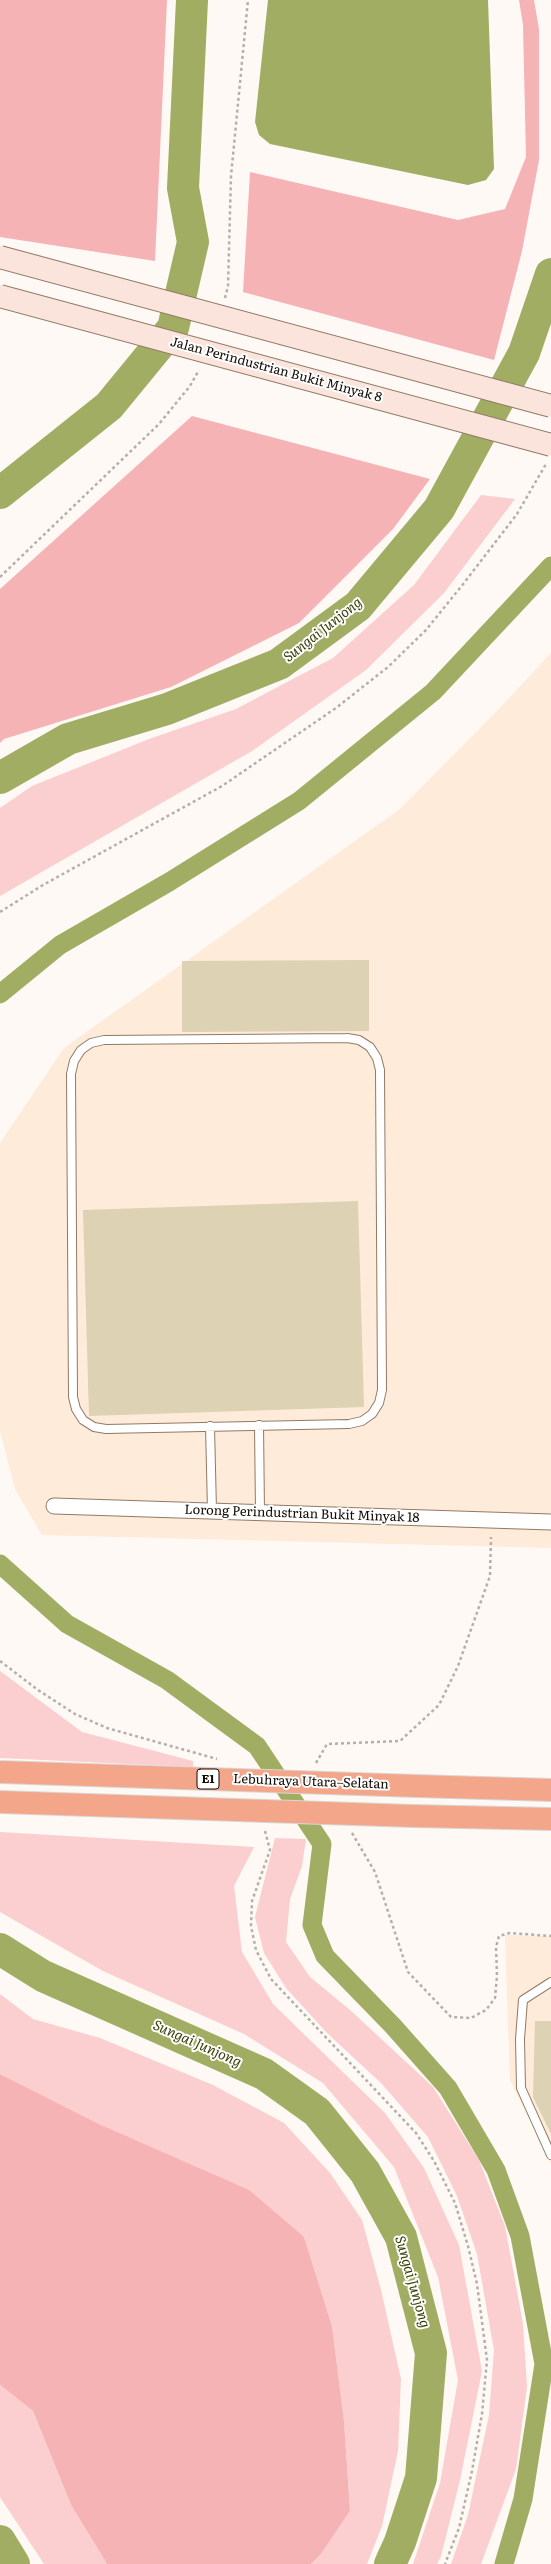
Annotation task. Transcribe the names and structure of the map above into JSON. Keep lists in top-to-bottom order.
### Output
{
  "streets": {
    "highway": ["E1", "Lebuhraya Utara–Selatan"],
    "street": ["Jalan Perindustrian Bukit Minyak 8", "Lorong Perindustrian Bukit Minyak 18"]
  },
  "water": ["Sungai Junjong"]
}
